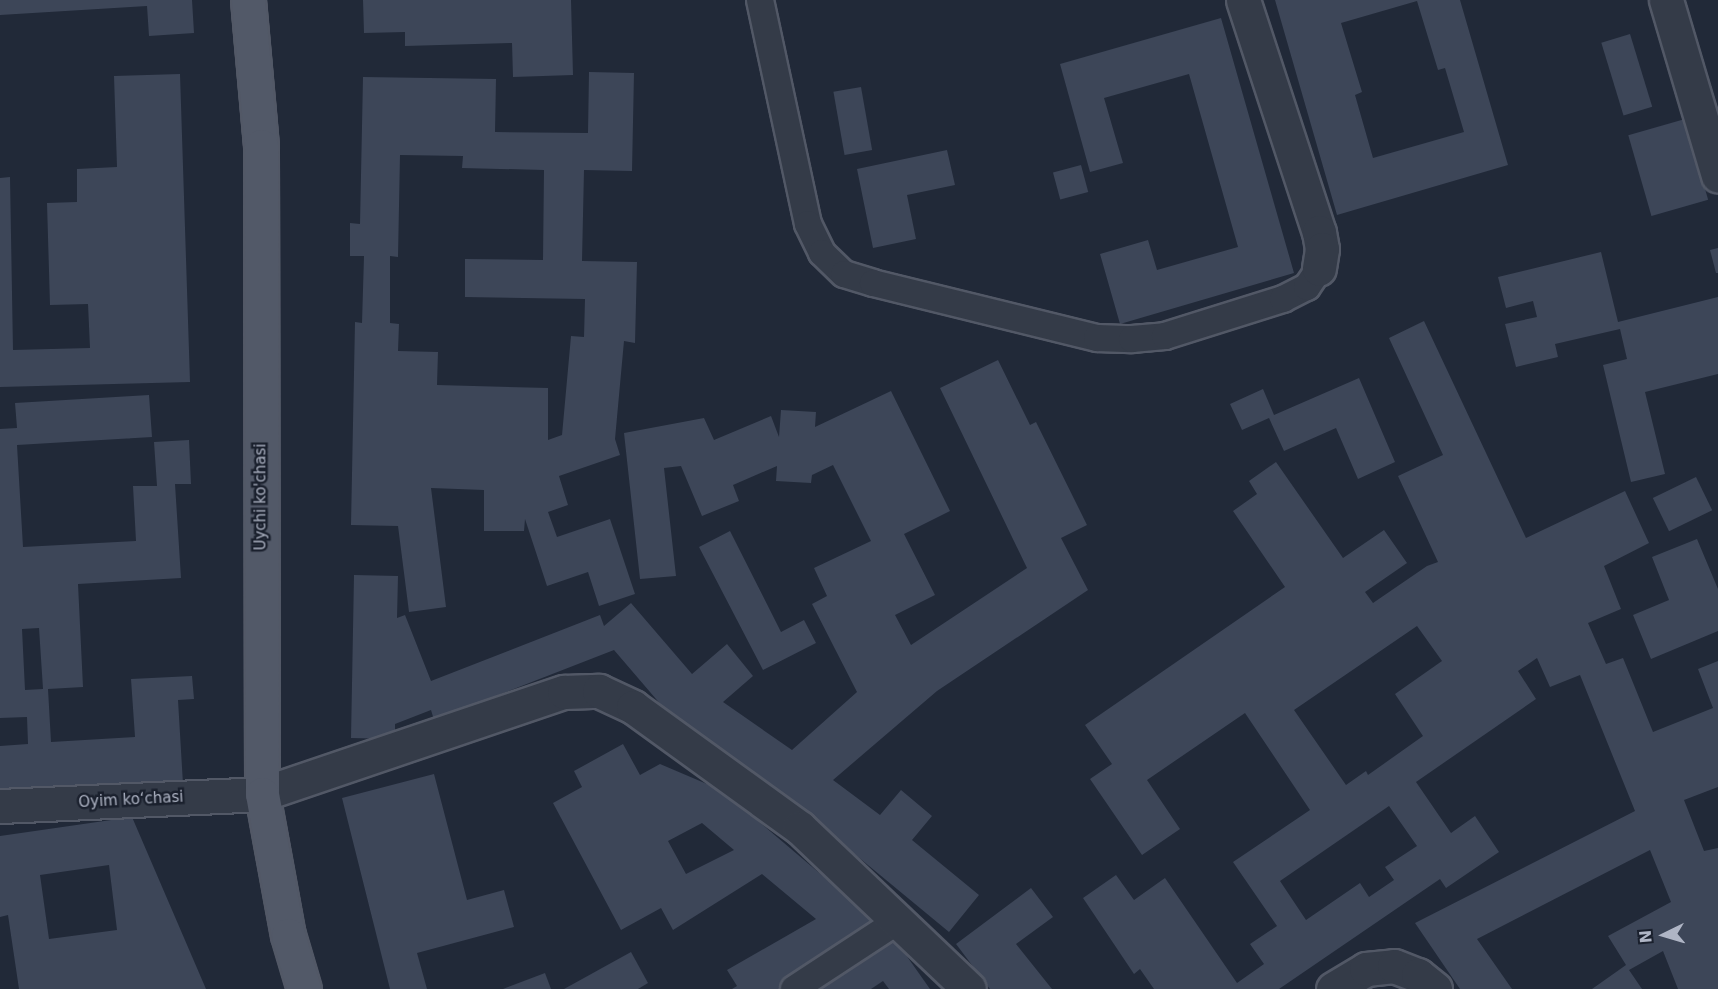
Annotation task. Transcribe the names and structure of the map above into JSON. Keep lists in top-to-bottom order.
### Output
{
  "streets": {
    "main road": ["Uychi ko'chasi"],
    "street": ["Oyim koʻchasi"]
  },
  "crossings": [
    ["Uychi ko'chasi", "Oyim koʻchasi"]
  ],
  "north": "left"
}
